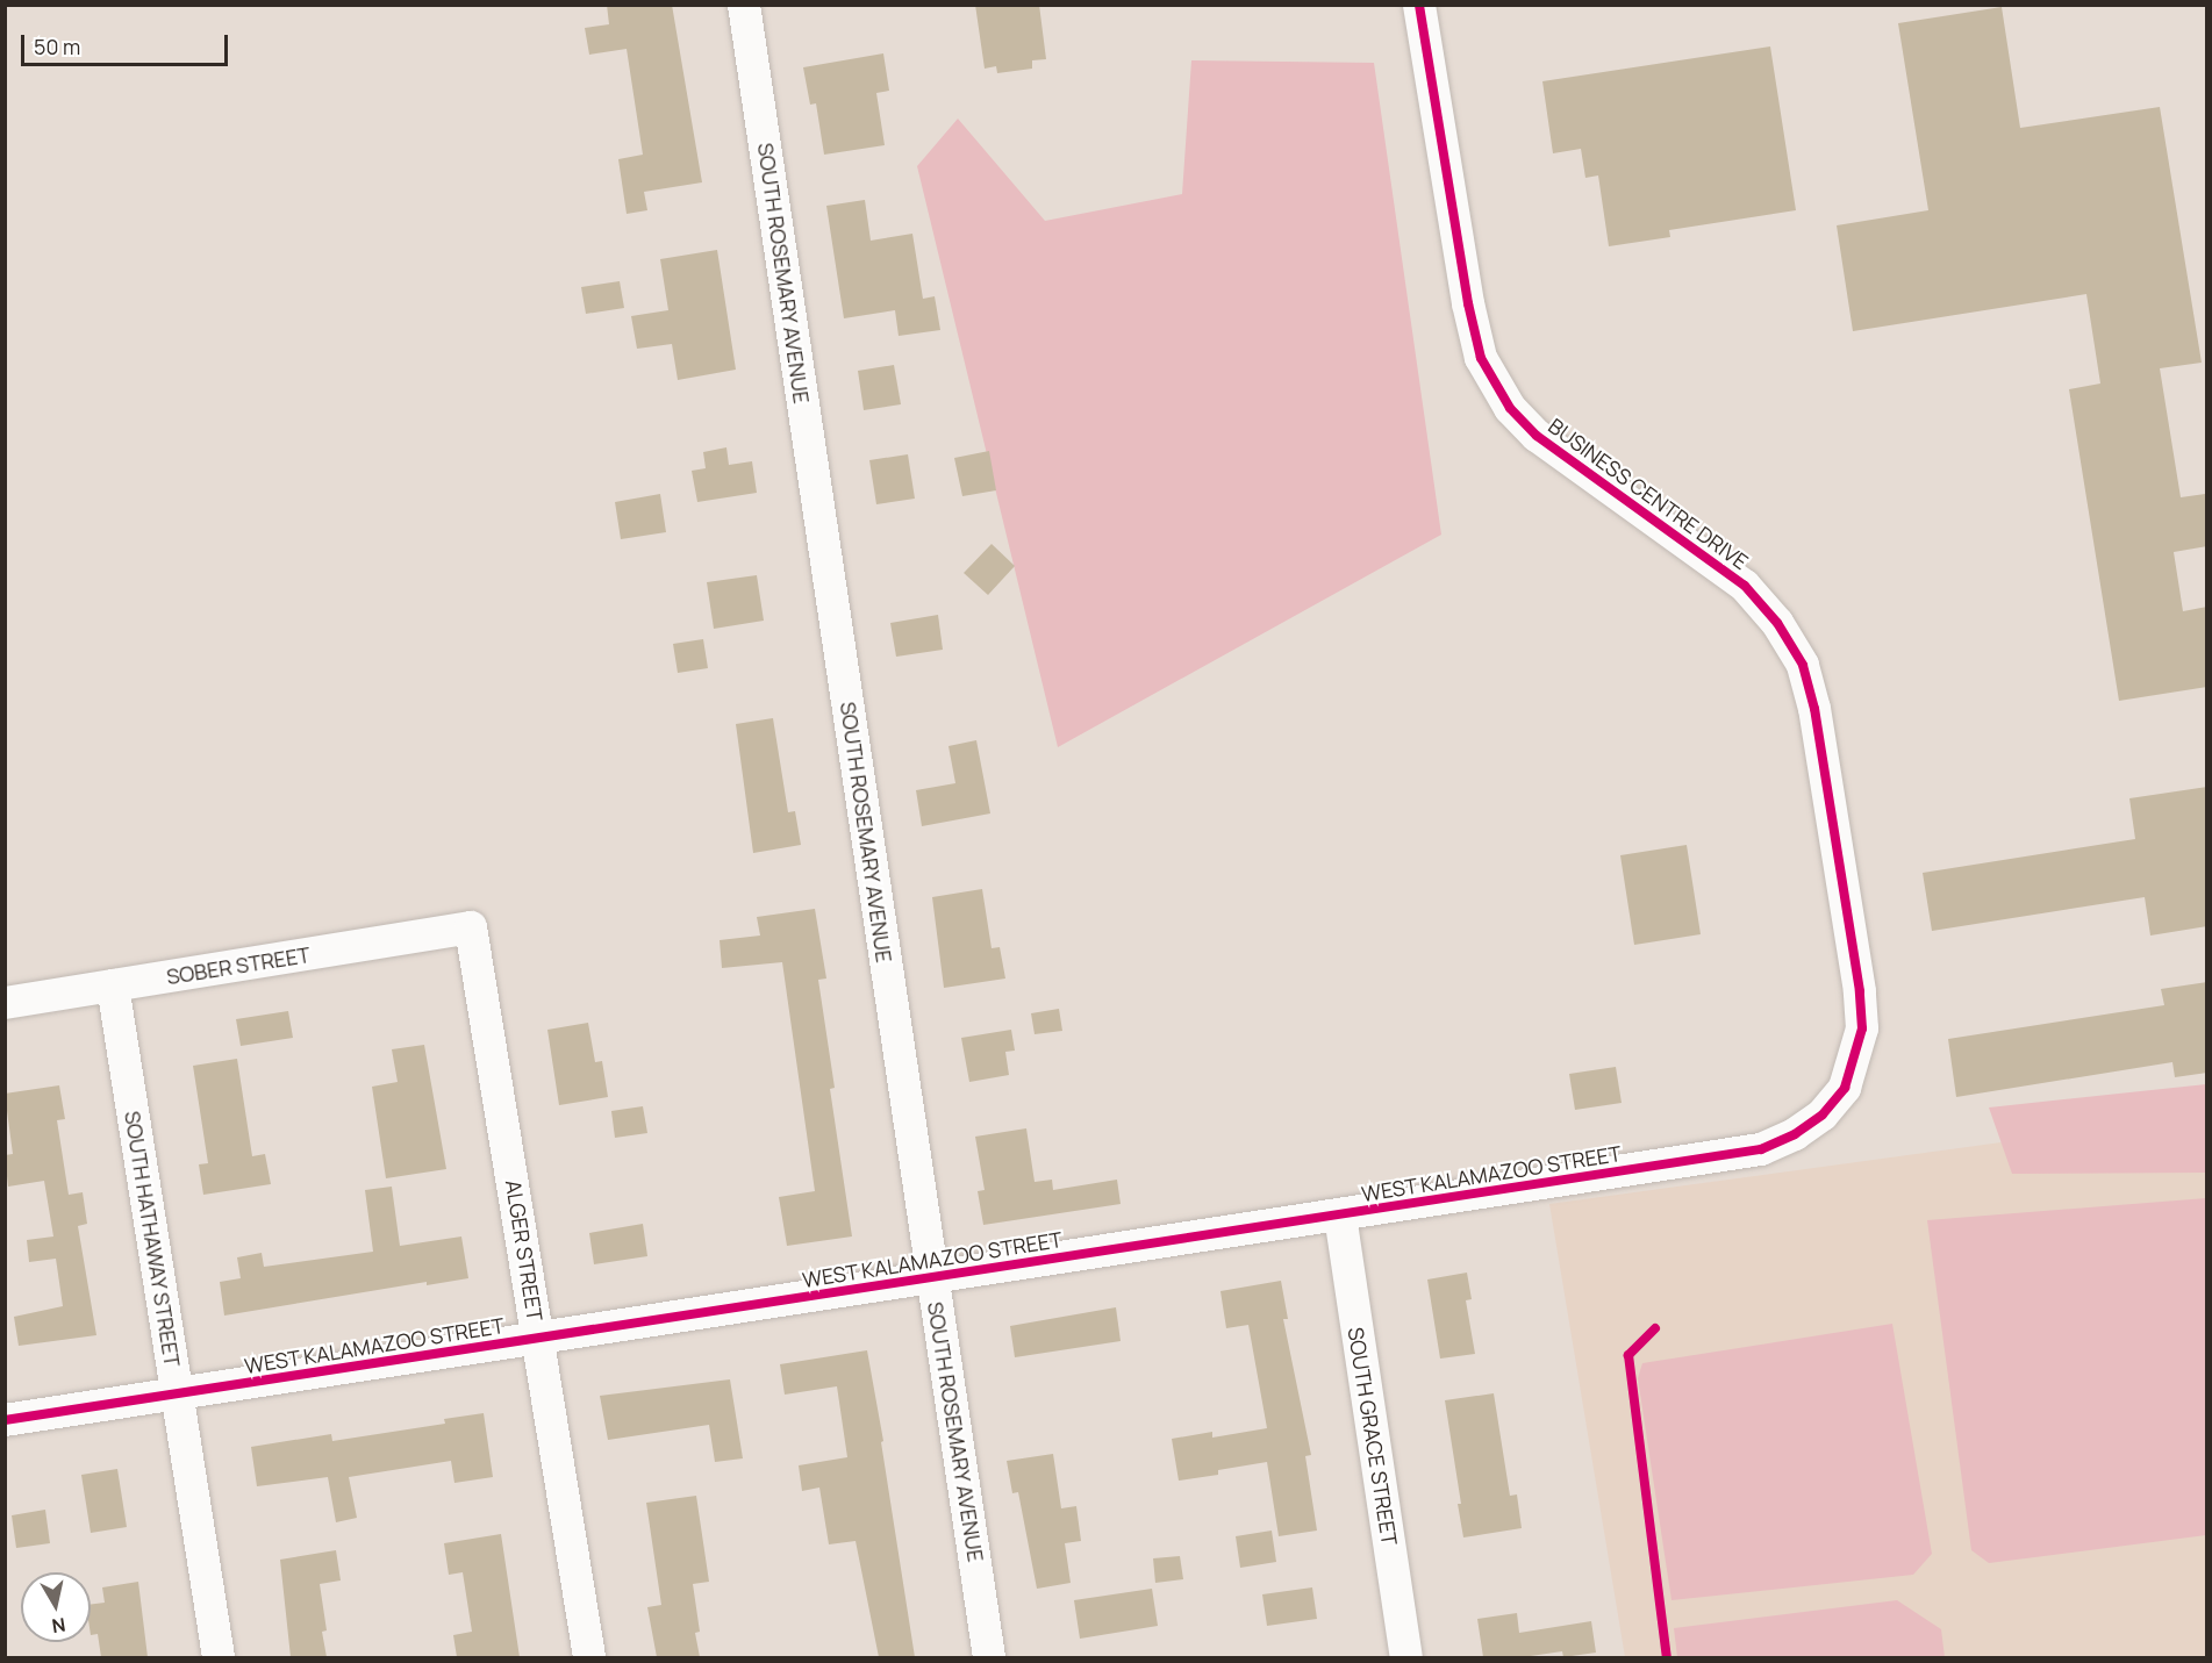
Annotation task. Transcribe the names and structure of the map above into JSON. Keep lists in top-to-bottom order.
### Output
{
  "streets": {
    "street": [
      "SOUTH ROSEMARY AVENUE",
      "BUSINESS CENTRE DRIVE",
      "SOBER STREET",
      "WEST KALAMAZOO STREET",
      "SOUTH HATHAWAY STREET",
      "ALGER STREET",
      "SOUTH GRACE STREET"
    ]
  },
  "crossings": [
    ["SOUTH ROSEMARY AVENUE", "WEST KALAMAZOO STREET"],
    ["BUSINESS CENTRE DRIVE", "WEST KALAMAZOO STREET"],
    ["SOBER STREET", "SOUTH HATHAWAY STREET"],
    ["SOBER STREET", "ALGER STREET"],
    ["WEST KALAMAZOO STREET", "SOUTH HATHAWAY STREET"],
    ["WEST KALAMAZOO STREET", "ALGER STREET"],
    ["WEST KALAMAZOO STREET", "SOUTH GRACE STREET"]
  ],
  "scale_bar": "50 m",
  "north": "bottom"
}
